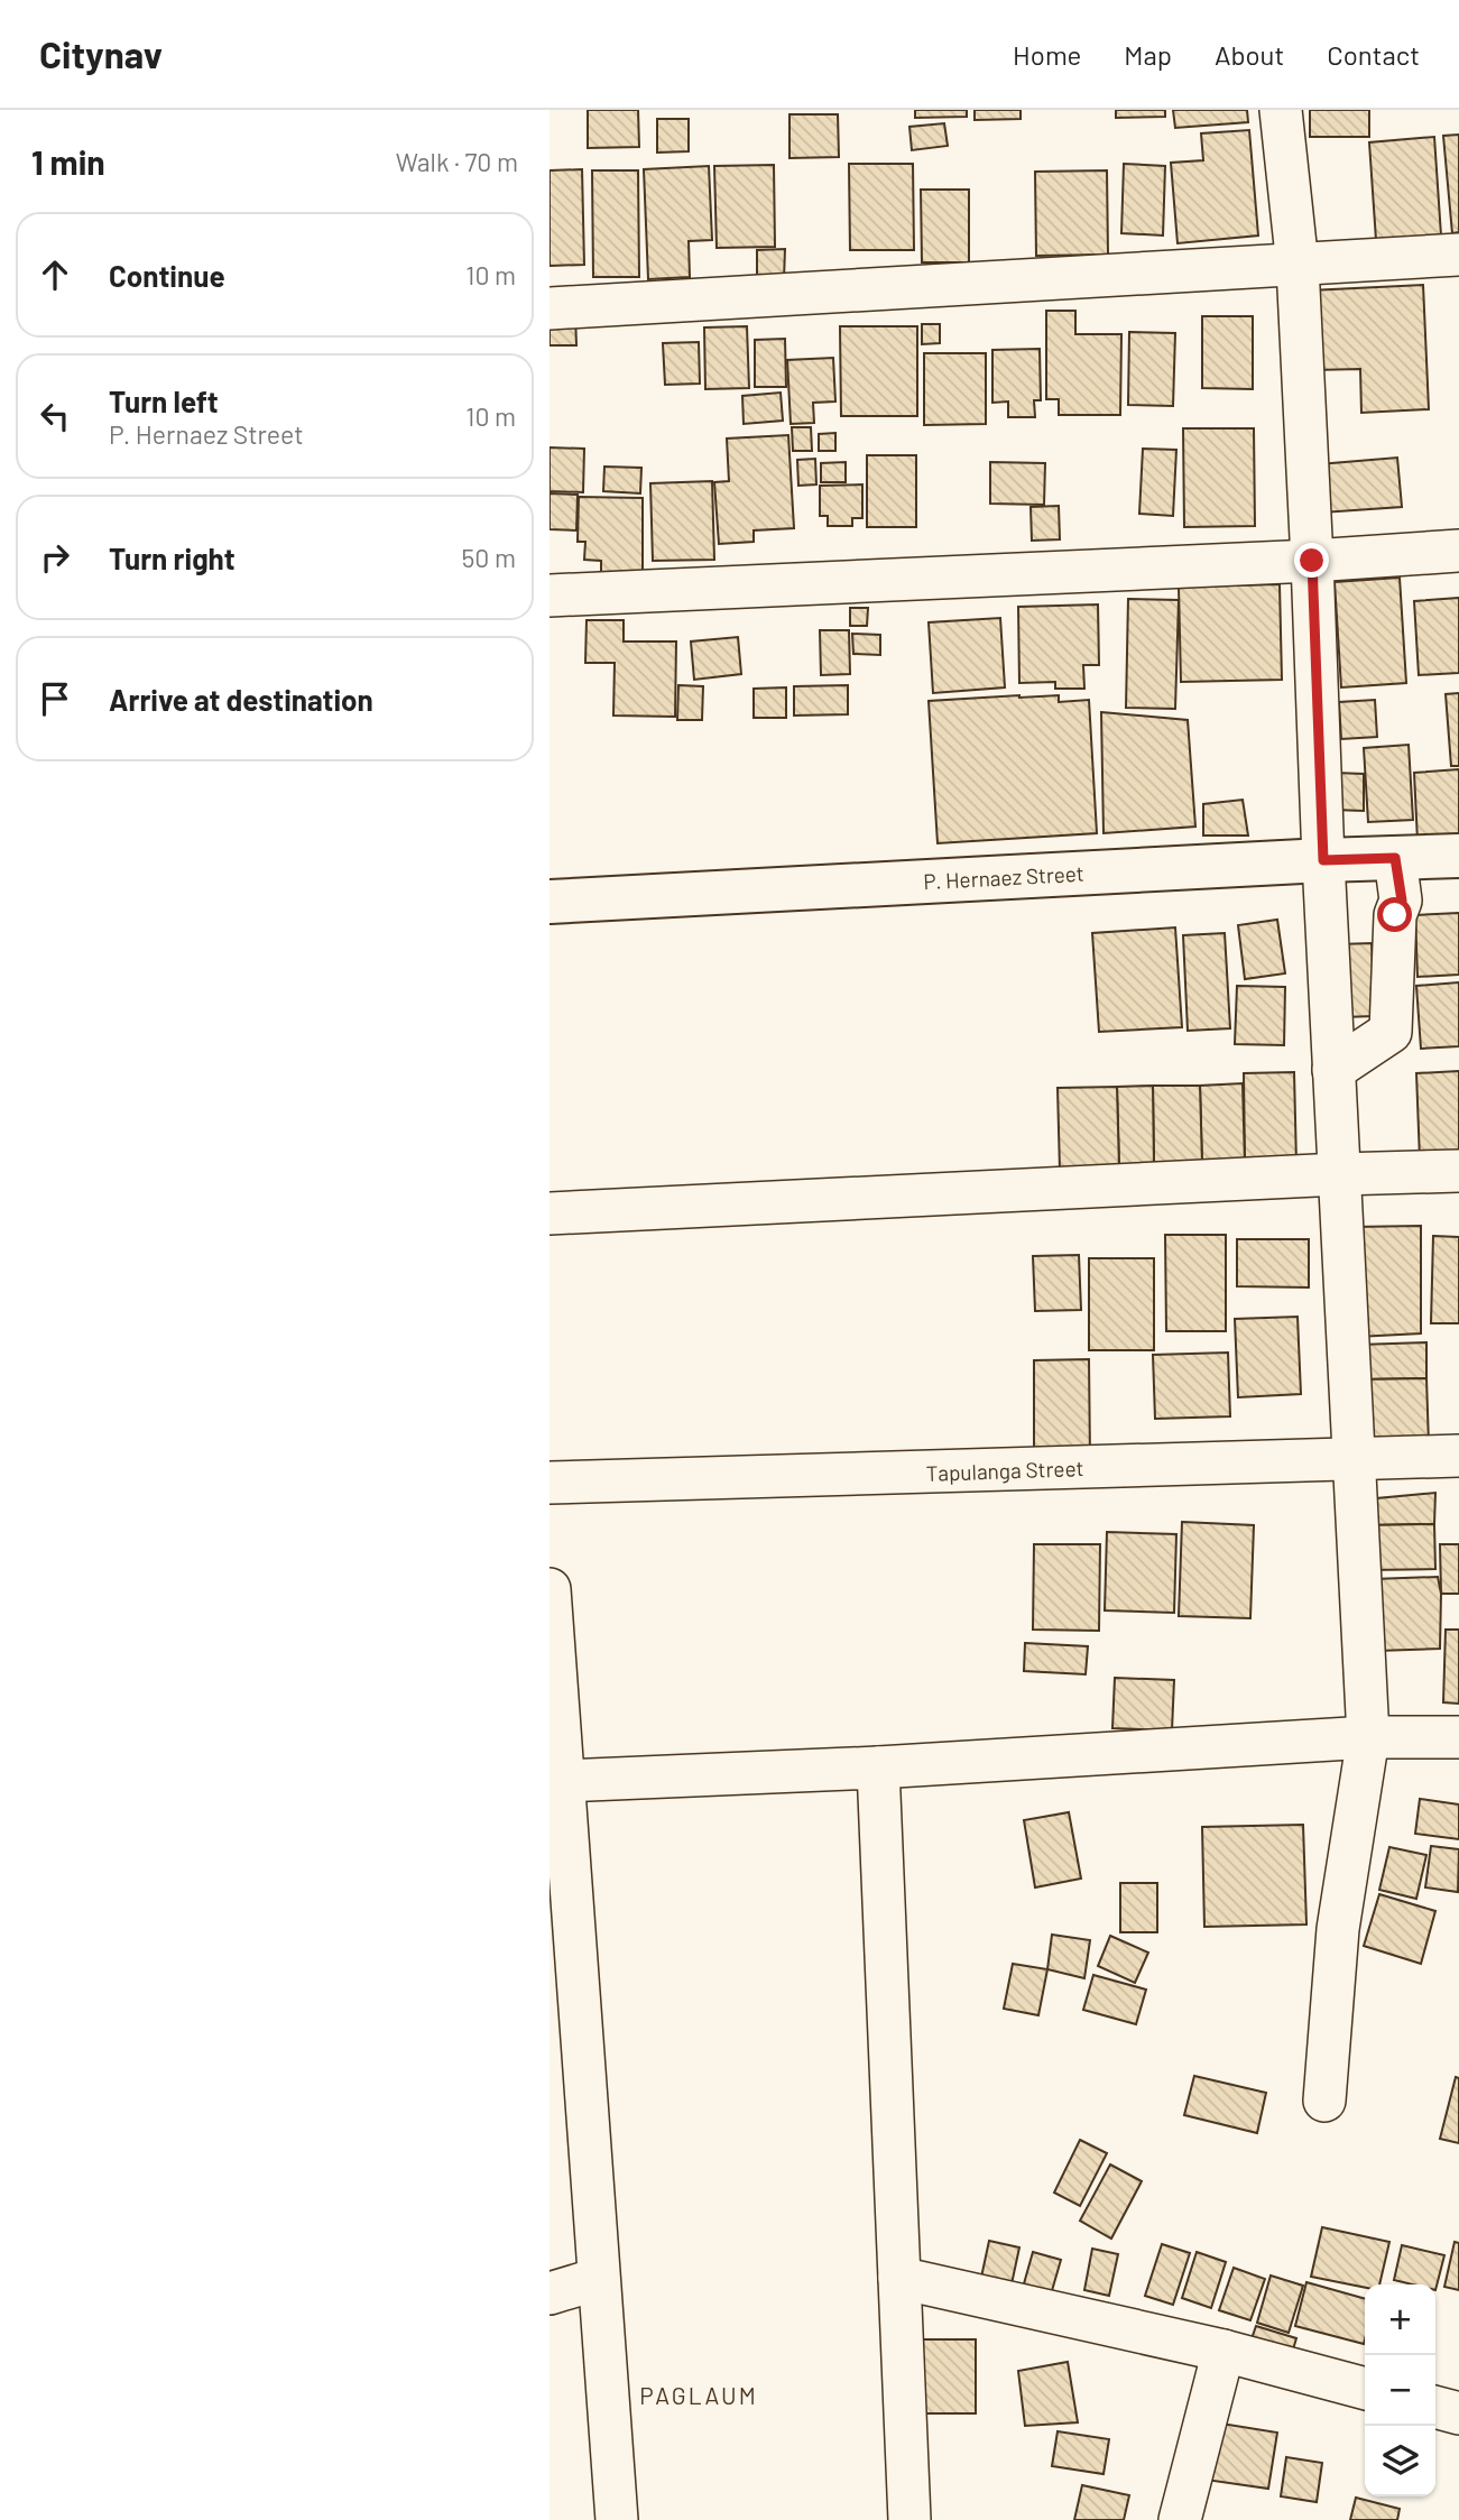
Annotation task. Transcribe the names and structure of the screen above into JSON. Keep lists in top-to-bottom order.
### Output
{
  "streets": {
    "main road": ["P. Hernaez Street"],
    "street": ["Tapulanga Street"]
  },
  "districts": ["PAGLAUM"],
  "page": {
    "header": "Citynav",
    "nav": [
      "Home",
      "Map",
      "About",
      "Contact"
    ],
    "heading": ["1 min", "Walk · 70 m"],
    "list": [
      ["Continue", "10 m"],
      ["Turn left", "P. Hernaez Street", "10 m"],
      ["Turn right", "50 m"],
      "Arrive at destination"
    ],
    "map_buttons": ["+", "−"]
  }
}
